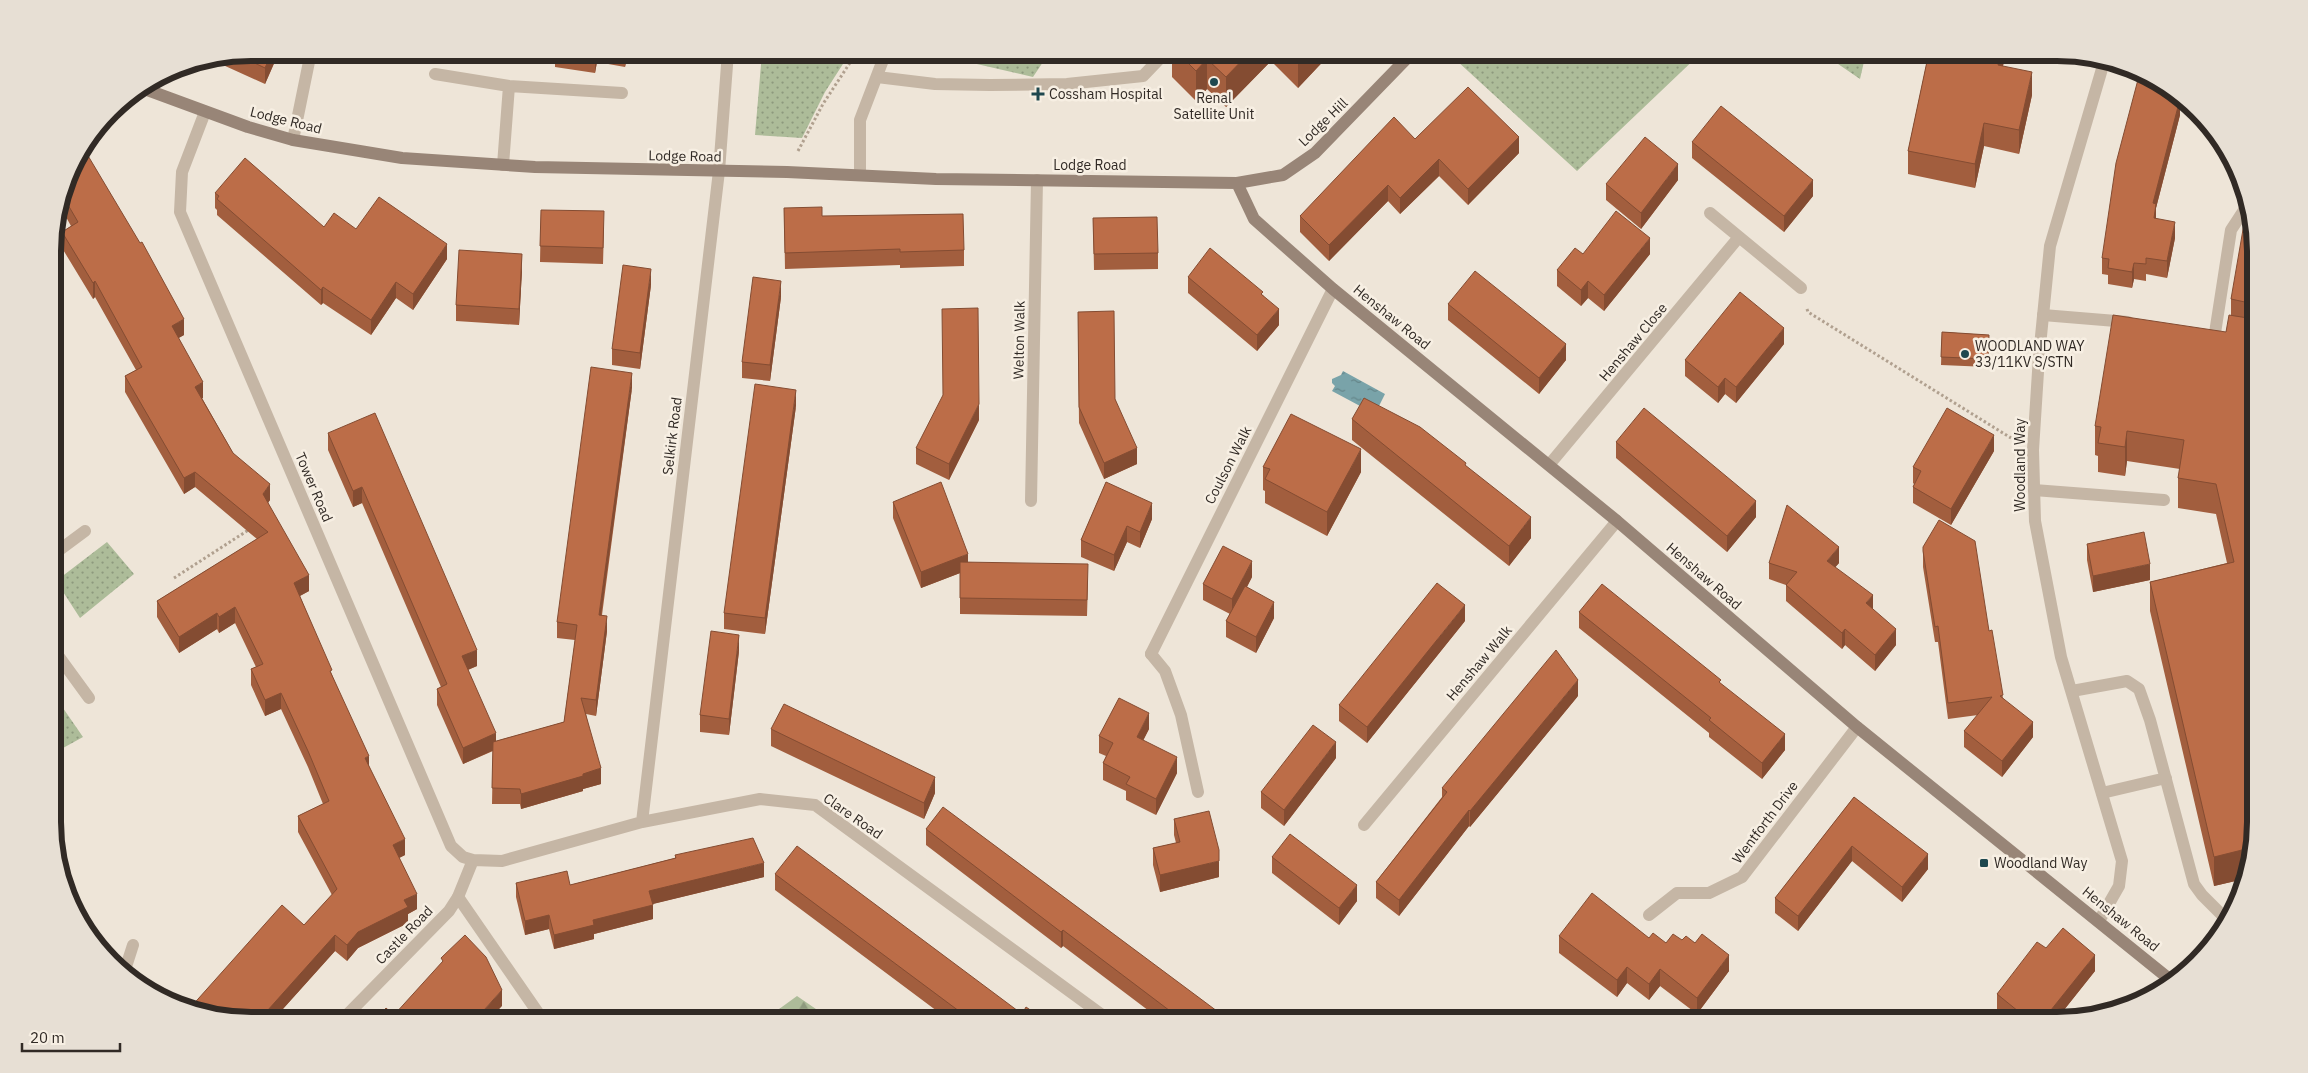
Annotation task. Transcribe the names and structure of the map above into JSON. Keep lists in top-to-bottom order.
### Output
{
  "streets": {
    "main road": ["Lodge Road", "Lodge Hill", "Henshaw Road"],
    "street": [
      "Welton Walk",
      "Henshaw Close",
      "Selkirk Road",
      "Coulson Walk",
      "Woodland Way",
      "Tower Road",
      "Henshaw Walk",
      "Clare Road",
      "Wentforth Drive",
      "Castle Road"
    ]
  },
  "crossings": [
    ["Lodge Road", "Lodge Hill"],
    ["Lodge Road", "Henshaw Road"],
    ["Lodge Road", "Welton Walk"],
    ["Lodge Road", "Selkirk Road"],
    ["Lodge Road", "Tower Road"],
    ["Lodge Hill", "Henshaw Road"],
    ["Henshaw Road", "Henshaw Close"],
    ["Henshaw Road", "Coulson Walk"],
    ["Henshaw Road", "Woodland Way"],
    ["Henshaw Road", "Henshaw Walk"],
    ["Henshaw Road", "Wentforth Drive"],
    ["Selkirk Road", "Clare Road"],
    ["Tower Road", "Clare Road"],
    ["Tower Road", "Castle Road"],
    ["Clare Road", "Castle Road"]
  ],
  "places": {
    "other": ["Renal Satellite Unit", "WOODLAND WAY 33/11KV S/STN"],
    "health": ["Cossham Hospital"],
    "transit": ["Woodland Way"]
  },
  "scale_bar": "20 m"
}
